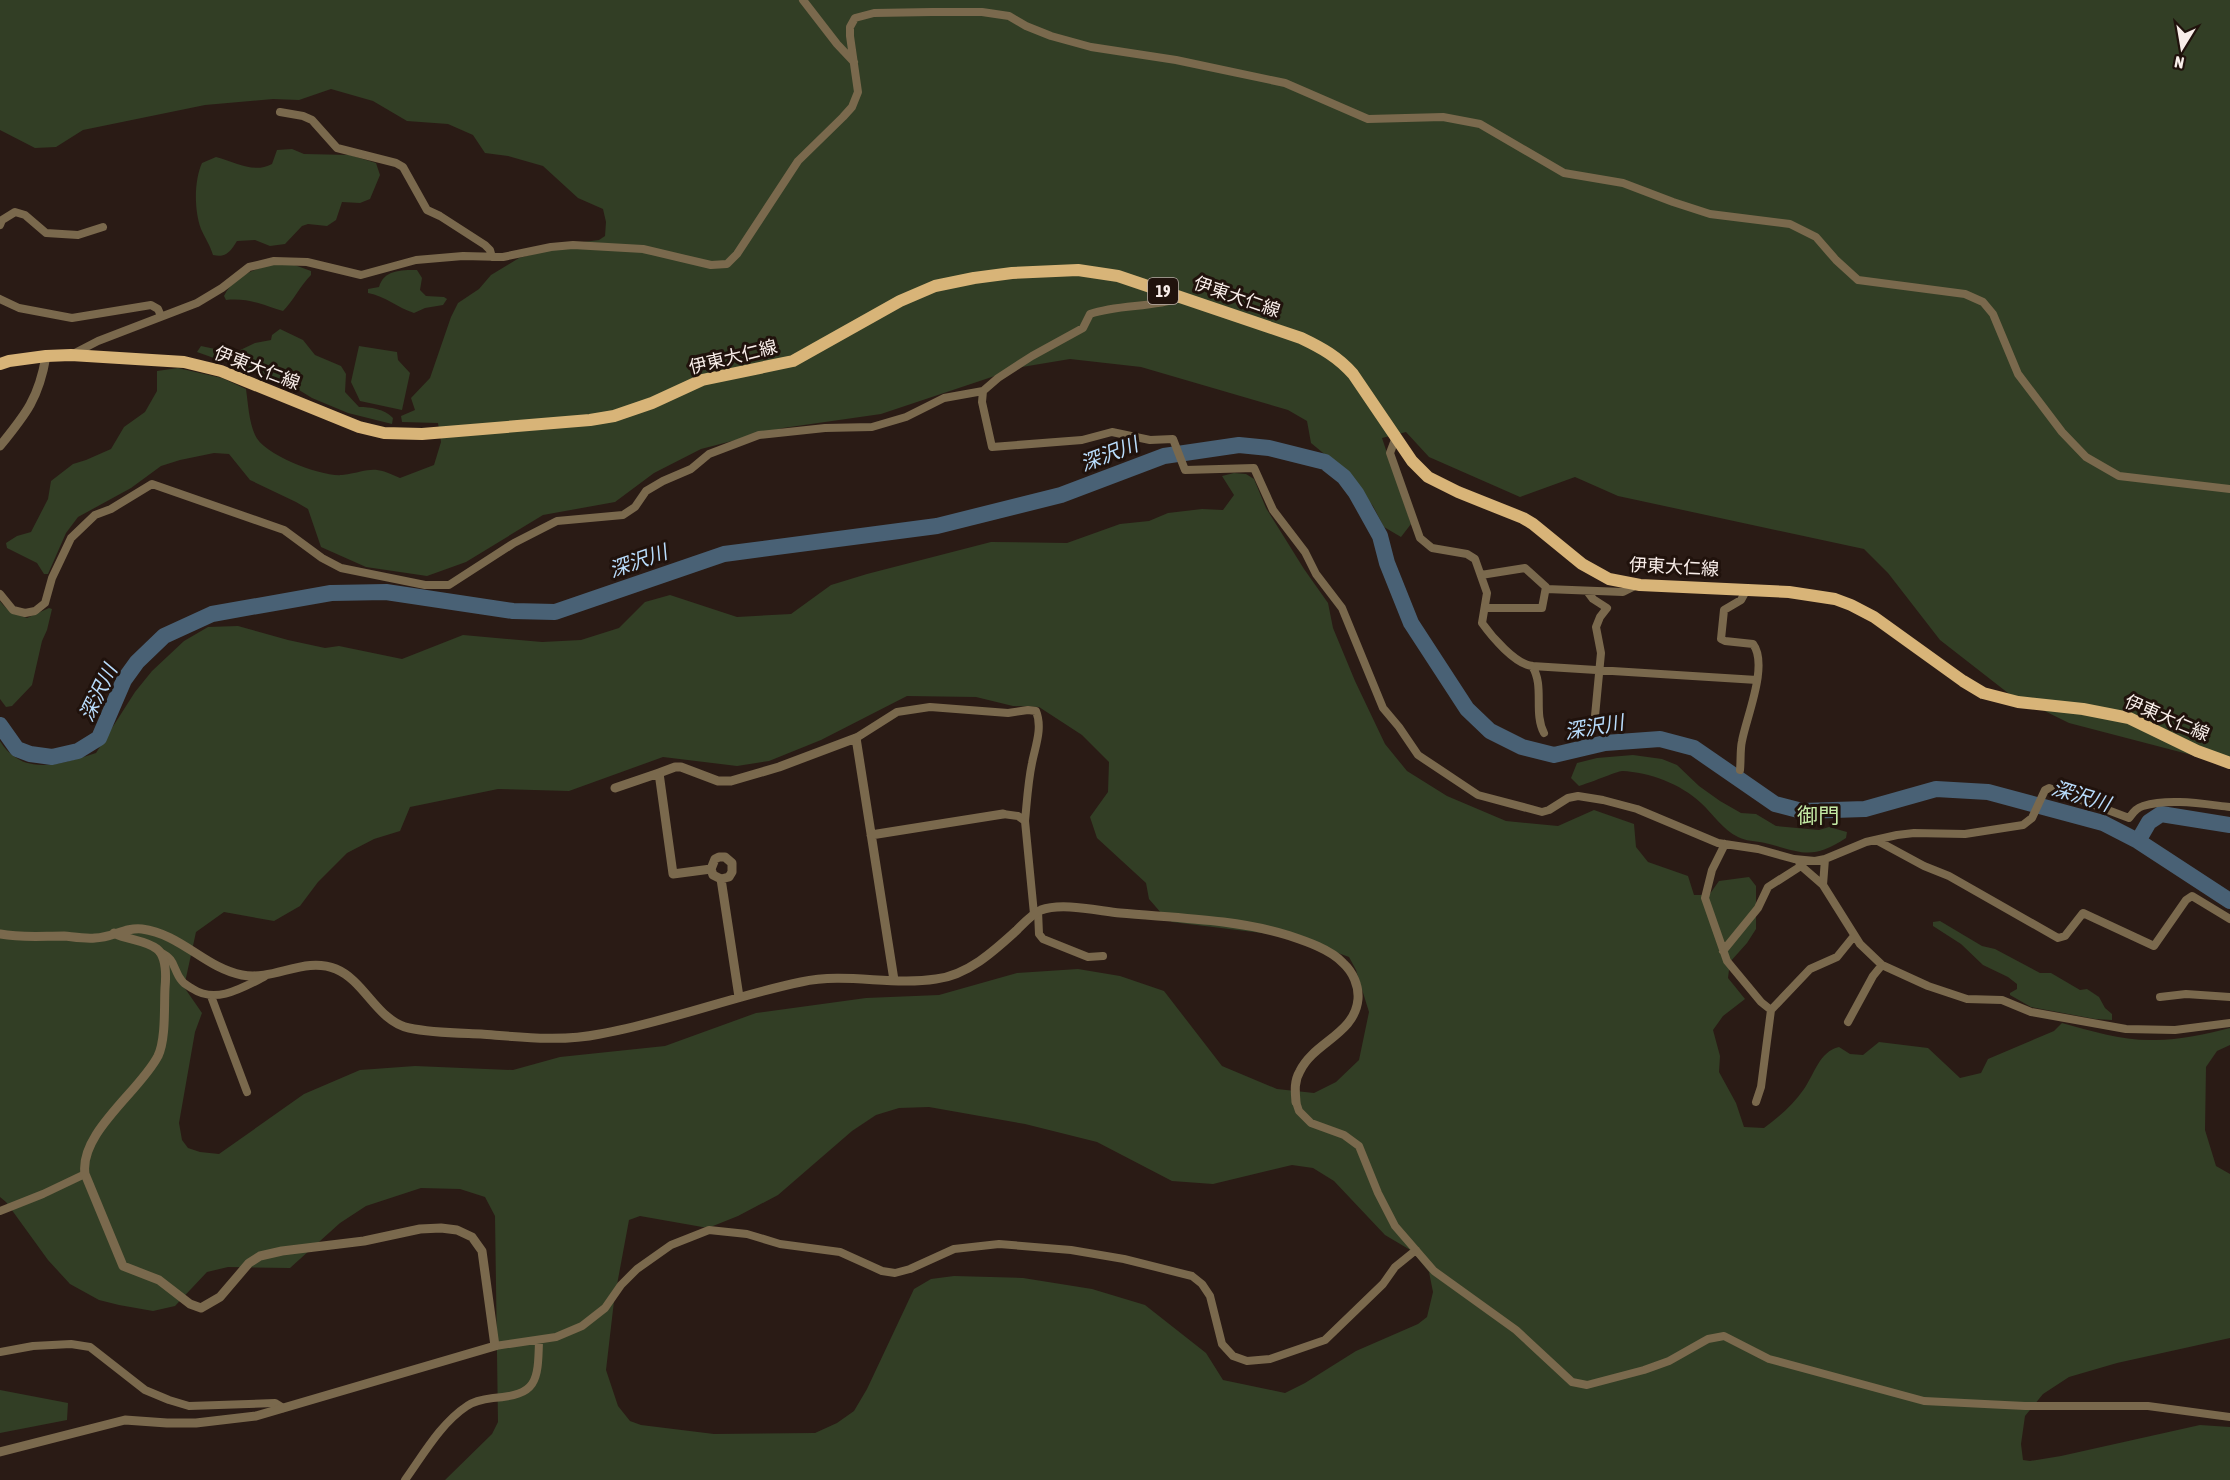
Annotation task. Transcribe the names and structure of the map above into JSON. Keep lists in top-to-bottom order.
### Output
{
  "streets": {
    "main road": ["19", "伊東大仁線"]
  },
  "districts": ["御門"],
  "water": ["深沢川"],
  "north": "bottom"
}
